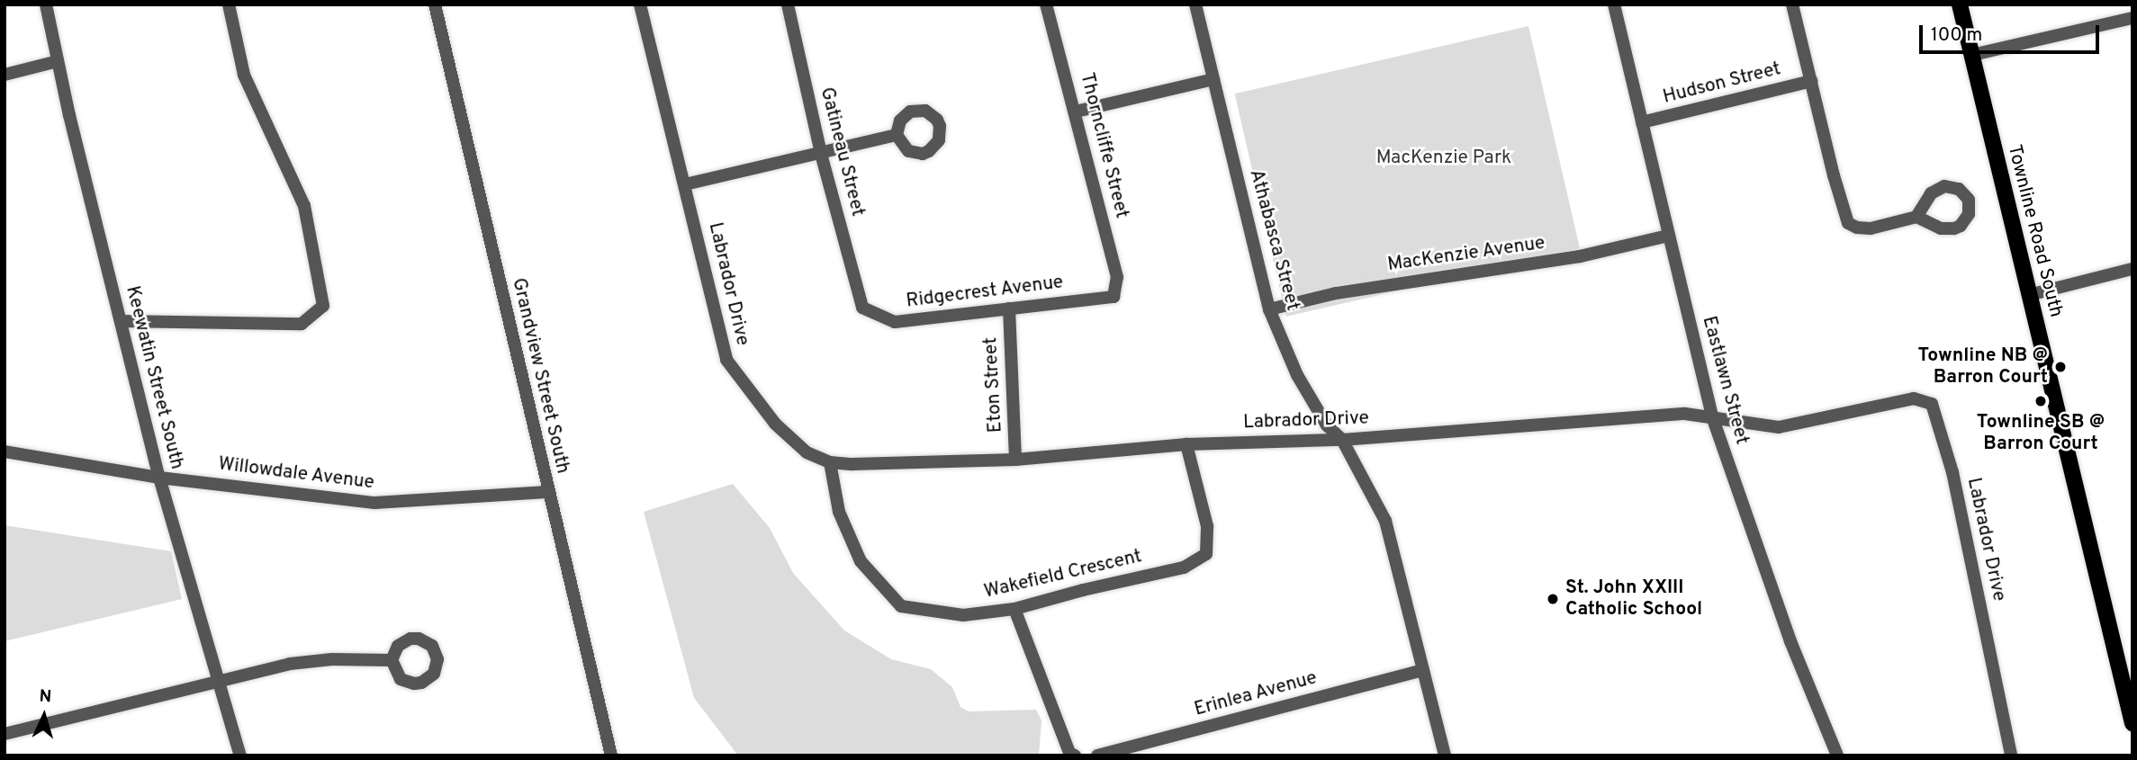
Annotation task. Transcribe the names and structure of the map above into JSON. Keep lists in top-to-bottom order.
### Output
{
  "streets": {
    "main road": ["Townline Road South"],
    "street": [
      "Hudson Street",
      "Thorncliffe Street",
      "Gatineau Street",
      "Athabasca Street",
      "MacKenzie Avenue",
      "Labrador Drive",
      "Ridgecrest Avenue",
      "Grandview Street South",
      "Keewatin Street South",
      "Eastlawn Street",
      "Eton Street",
      "Willowdale Avenue",
      "Wakefield Crescent",
      "Erinlea Avenue"
    ]
  },
  "crossings": [
    ["Hudson Street", "Eastlawn Street"],
    ["Thorncliffe Street", "Ridgecrest Avenue"],
    ["Gatineau Street", "Ridgecrest Avenue"],
    ["Athabasca Street", "MacKenzie Avenue"],
    ["Athabasca Street", "Labrador Drive"],
    ["Athabasca Street", "Erinlea Avenue"],
    ["MacKenzie Avenue", "Eastlawn Street"],
    ["Labrador Drive", "Eastlawn Street"],
    ["Labrador Drive", "Eton Street"],
    ["Labrador Drive", "Wakefield Crescent"],
    ["Ridgecrest Avenue", "Eton Street"],
    ["Grandview Street South", "Willowdale Avenue"],
    ["Keewatin Street South", "Willowdale Avenue"]
  ],
  "parks": ["MacKenzie Park"],
  "places": ["Townline NB @ Barron Court", "Townline SB @ Barron Court", "St. John XXIII Catholic School"],
  "scale_bar": "100 m",
  "north": "top"
}
